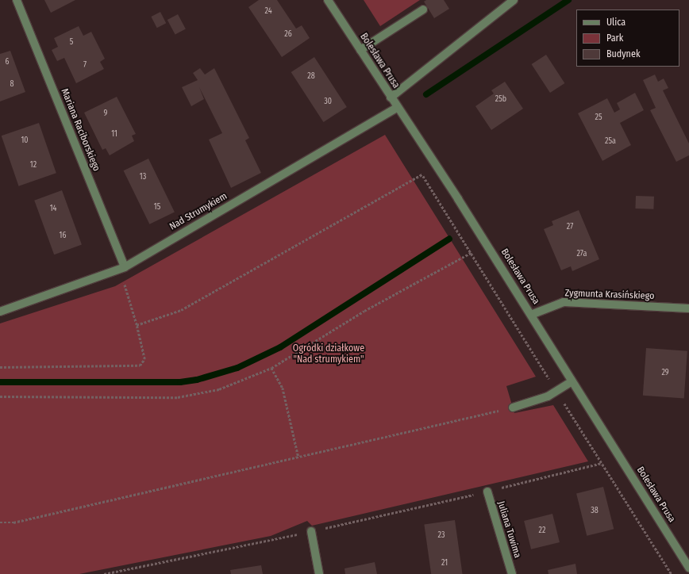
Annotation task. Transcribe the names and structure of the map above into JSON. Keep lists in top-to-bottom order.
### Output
{
  "streets": {
    "street": [
      "Bolesława Prusa",
      "Mariana Raciborskiego",
      "Nad Strumykiem",
      "Zygmunta Krasińskiego",
      "Juliana Tuwima"
    ]
  },
  "crossings": [
    ["Bolesława Prusa", "Nad Strumykiem"],
    ["Bolesława Prusa", "Zygmunta Krasińskiego"],
    ["Mariana Raciborskiego", "Nad Strumykiem"]
  ],
  "parks": ["Ogródki działkowe \"Nad strumykiem\""],
  "house_numbers": [
    "24",
    "26",
    "5",
    "6",
    "7",
    "28",
    "8",
    "25b",
    "30",
    "9",
    "25",
    "11",
    "10",
    "25a",
    "12",
    "13",
    "15",
    "14",
    "27",
    "16",
    "27a",
    "29",
    "38",
    "22",
    "23",
    "21"
  ],
  "legend": ["Ulica", "Park", "Budynek"]
}
